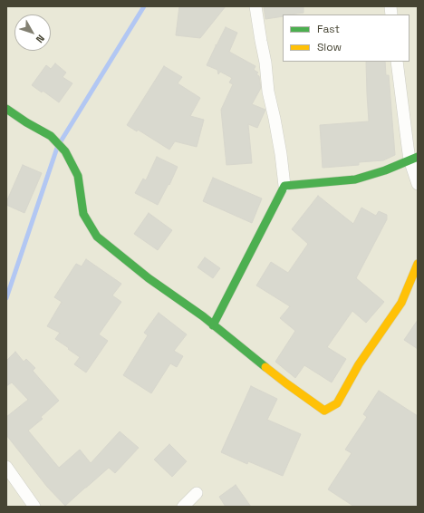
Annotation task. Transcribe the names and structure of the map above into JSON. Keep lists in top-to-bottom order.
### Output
{
  "legend": ["Fast", "Slow"],
  "north": "bottom right"
}
